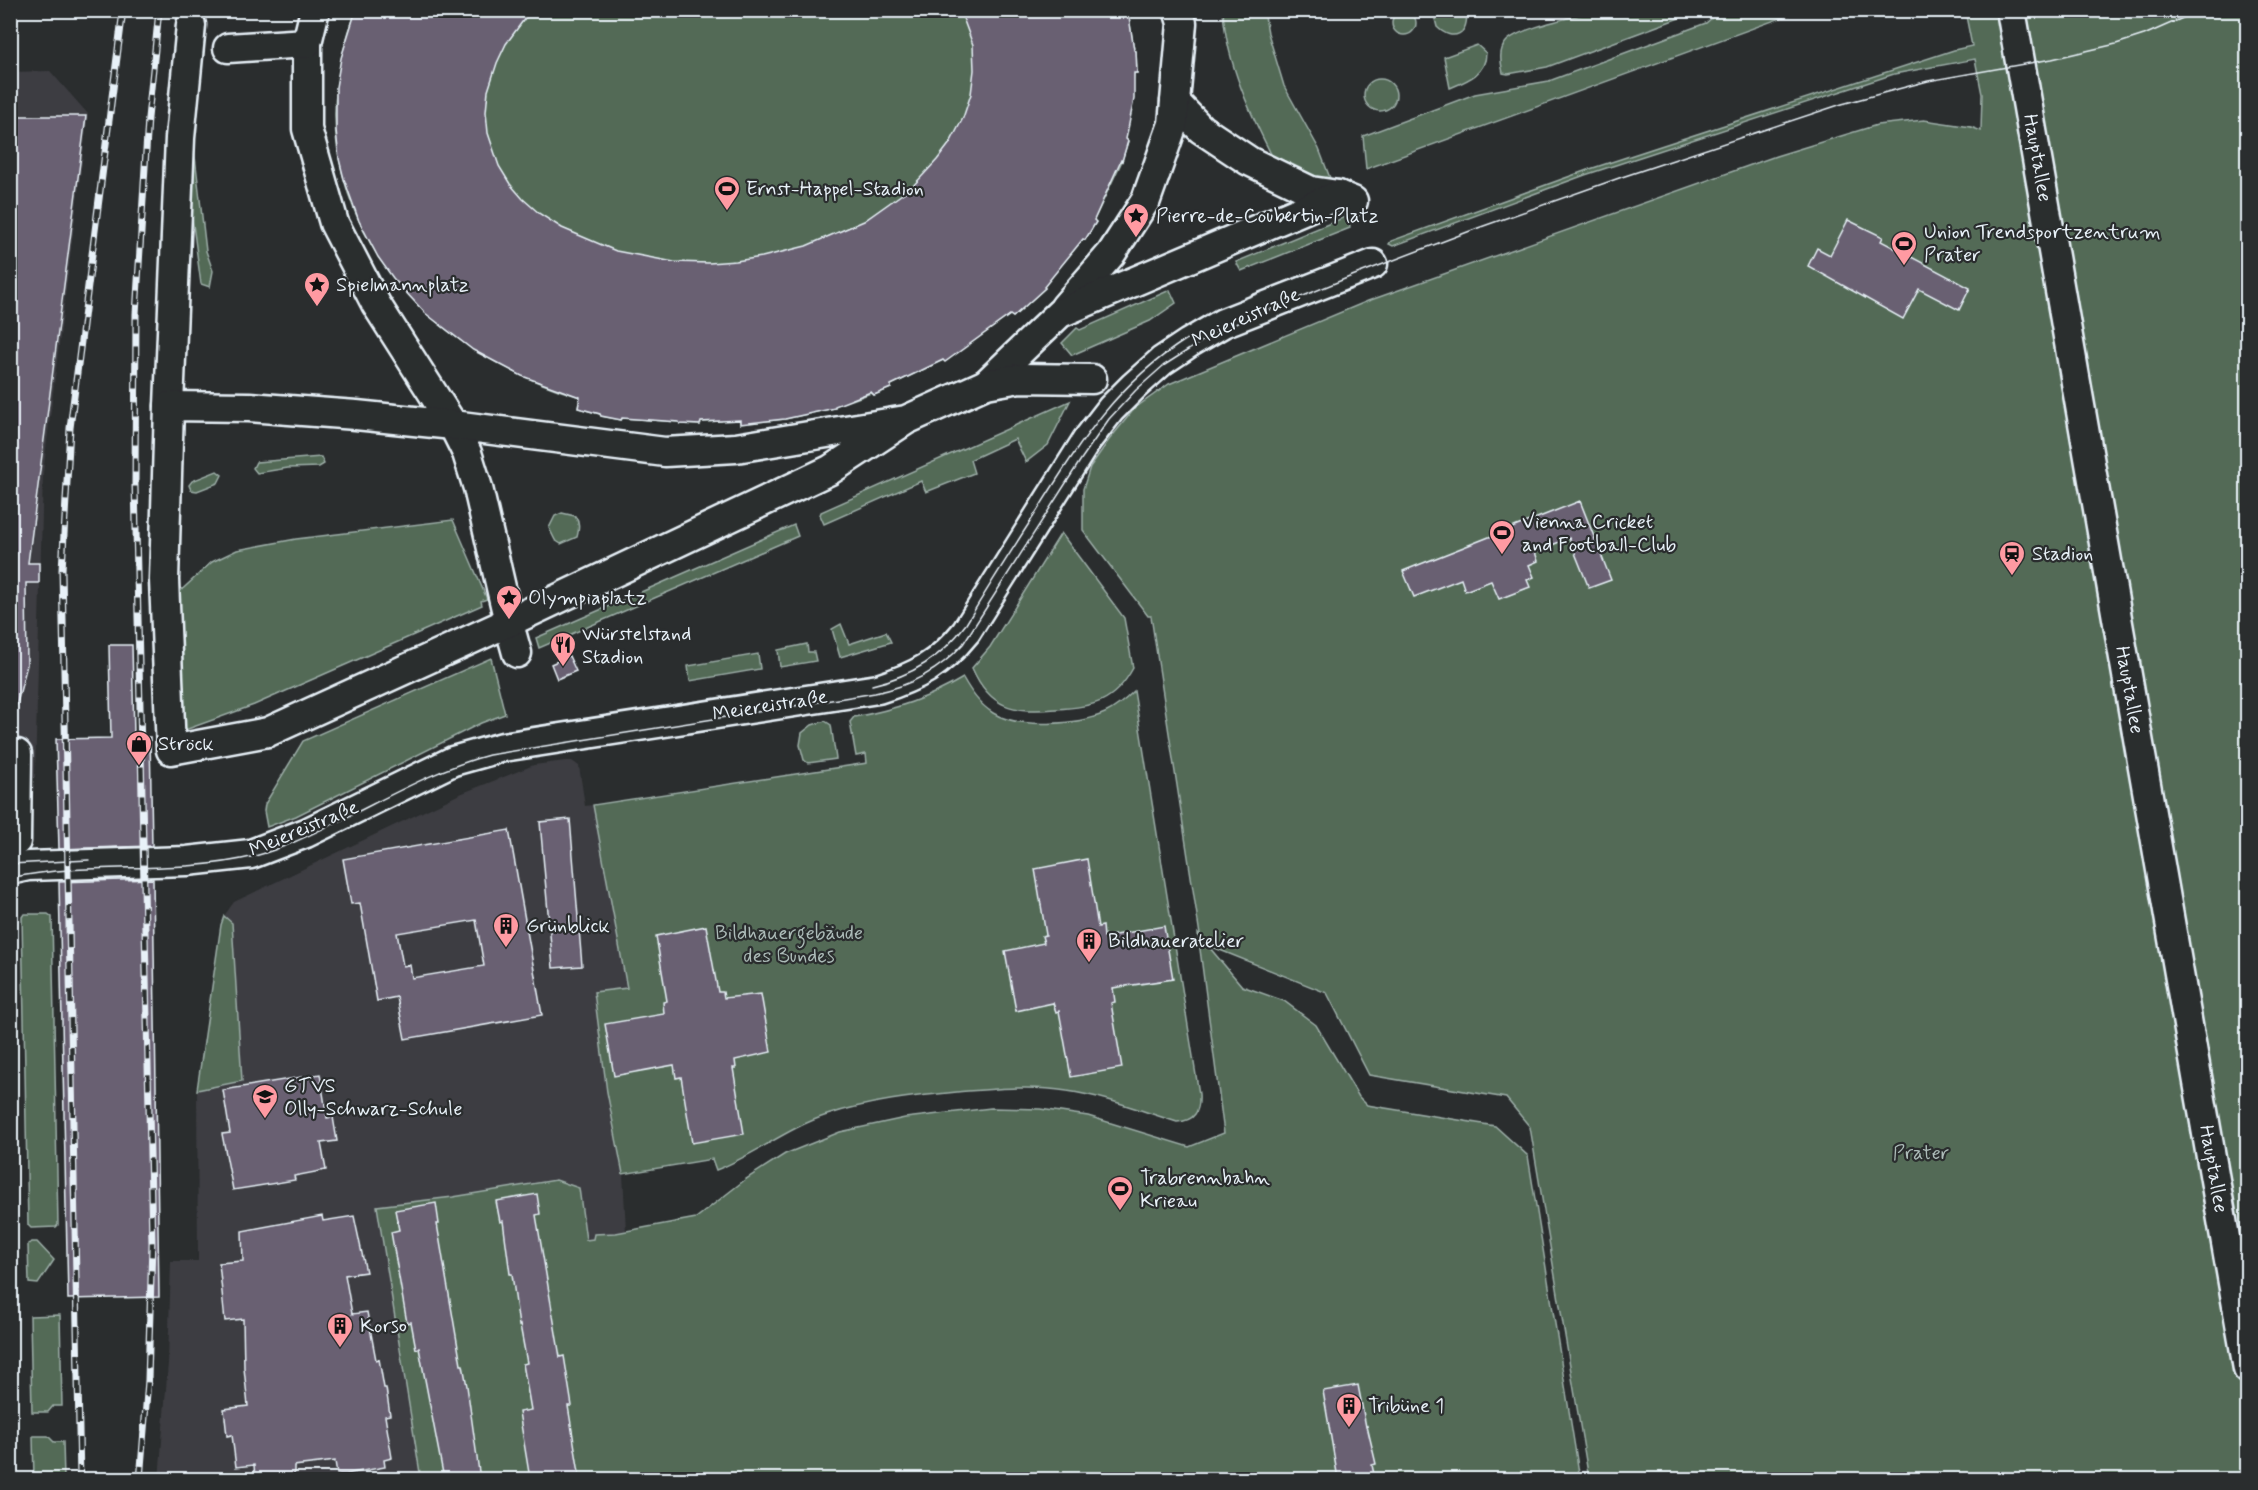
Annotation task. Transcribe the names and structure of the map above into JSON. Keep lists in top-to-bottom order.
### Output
{
  "streets": {
    "street": ["Hauptallee", "Meiereistraße"]
  },
  "parks": ["Bildhauergebäude des Bundes", "Prater"],
  "places": {
    "sports": [
      "Ernst-Happel-Stadion",
      "Union Trendsportzentrum Prater",
      "Vienna Cricket and Football-Club",
      "Trabrennbahn Krieau"
    ],
    "place": ["Pierre-de-Coubertin-Platz", "Spielmannplatz", "Olympiaplatz"],
    "station": ["Stadion"],
    "restaurant": ["Würstelstand Stadion"],
    "shop": ["Ströck"],
    "building": [
      "Grünblick",
      "Bildhaueratelier",
      "Korso",
      "Tribüne 1"
    ],
    "school or university": ["GTVS Olly-Schwarz-Schule"]
  }
}
